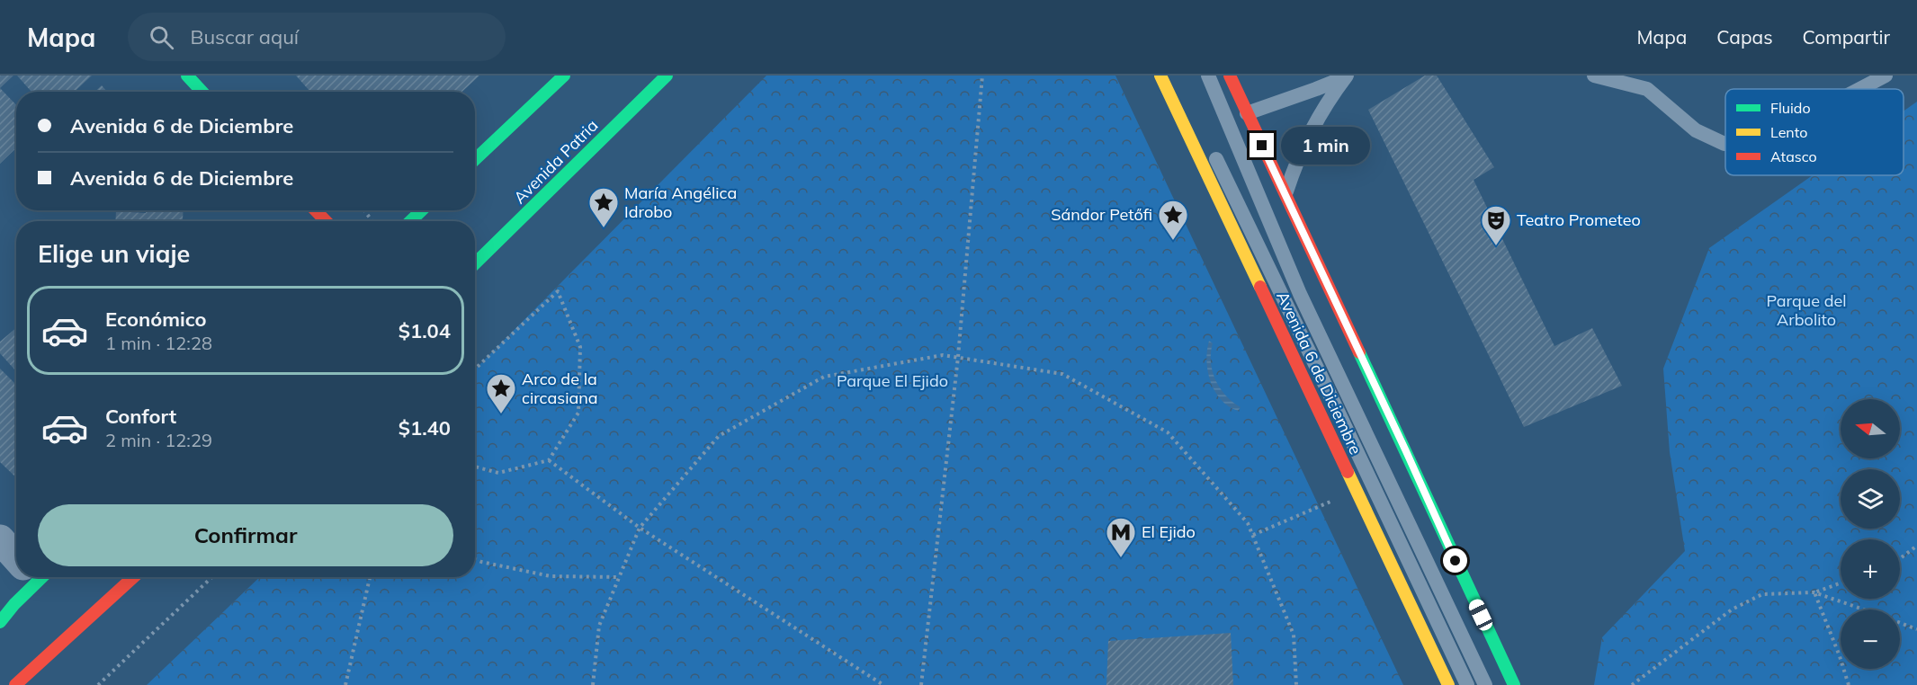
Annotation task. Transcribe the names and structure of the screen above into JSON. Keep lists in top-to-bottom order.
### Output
{
  "streets": {
    "main road": ["Avenida Patria", "Avenida 6 de Diciembre"]
  },
  "parks": ["Parque del Arbolito", "Parque El Ejido"],
  "places": {
    "place": ["María Angélica Idrobo", "Sándor Petőfi", "Arco de la circasiana"],
    "theatre": ["Teatro Prometeo"],
    "metro station": ["El Ejido"]
  },
  "legend": ["Fluido", "Lento", "Atasco"],
  "north": "left",
  "page": {
    "header": "Mapa",
    "search": "Buscar aquí",
    "nav": ["Mapa", "Capas", "Compartir"],
    "banner": ["Avenida 6 de Diciembre", "Avenida 6 de Diciembre"],
    "bubble": "1 min",
    "heading": "Elige un viaje",
    "list": [
      {
        "name": "Económico",
        "note": "1 min · 12:28",
        "value": "$1.04"
      },
      {
        "name": "Confort",
        "note": "2 min · 12:29",
        "value": "$1.40"
      }
    ],
    "map_buttons": ["+", "−"],
    "buttons": "Confirmar"
  }
}
